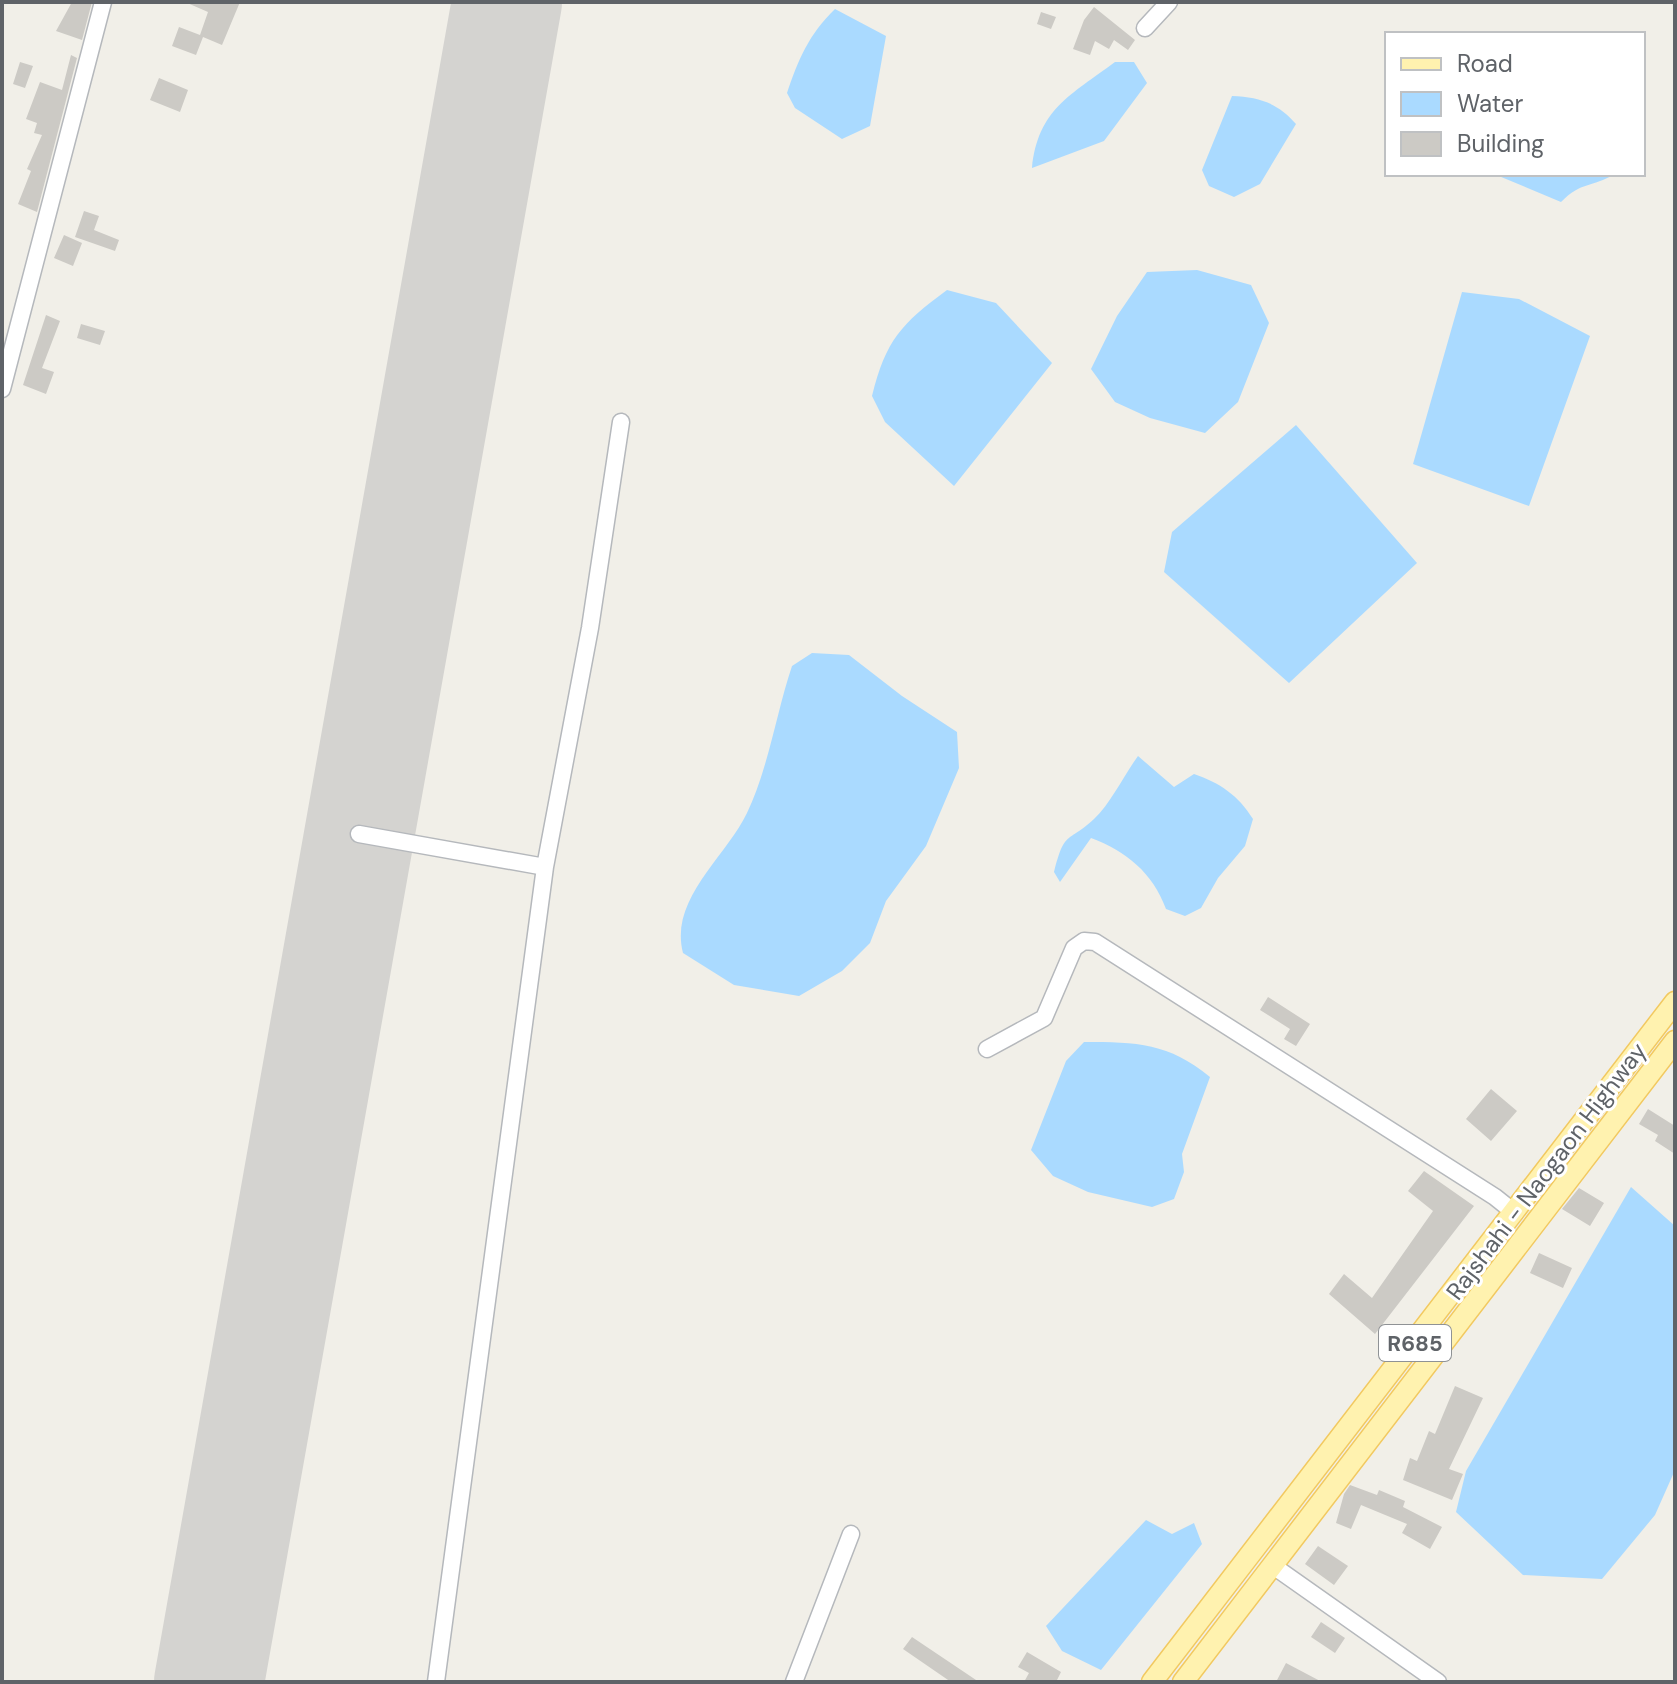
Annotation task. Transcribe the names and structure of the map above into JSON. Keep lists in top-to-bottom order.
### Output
{
  "streets": {
    "main road": ["Rajshahi - Naogaon Highway", "R685"]
  },
  "legend": ["Road", "Water", "Building"]
}
